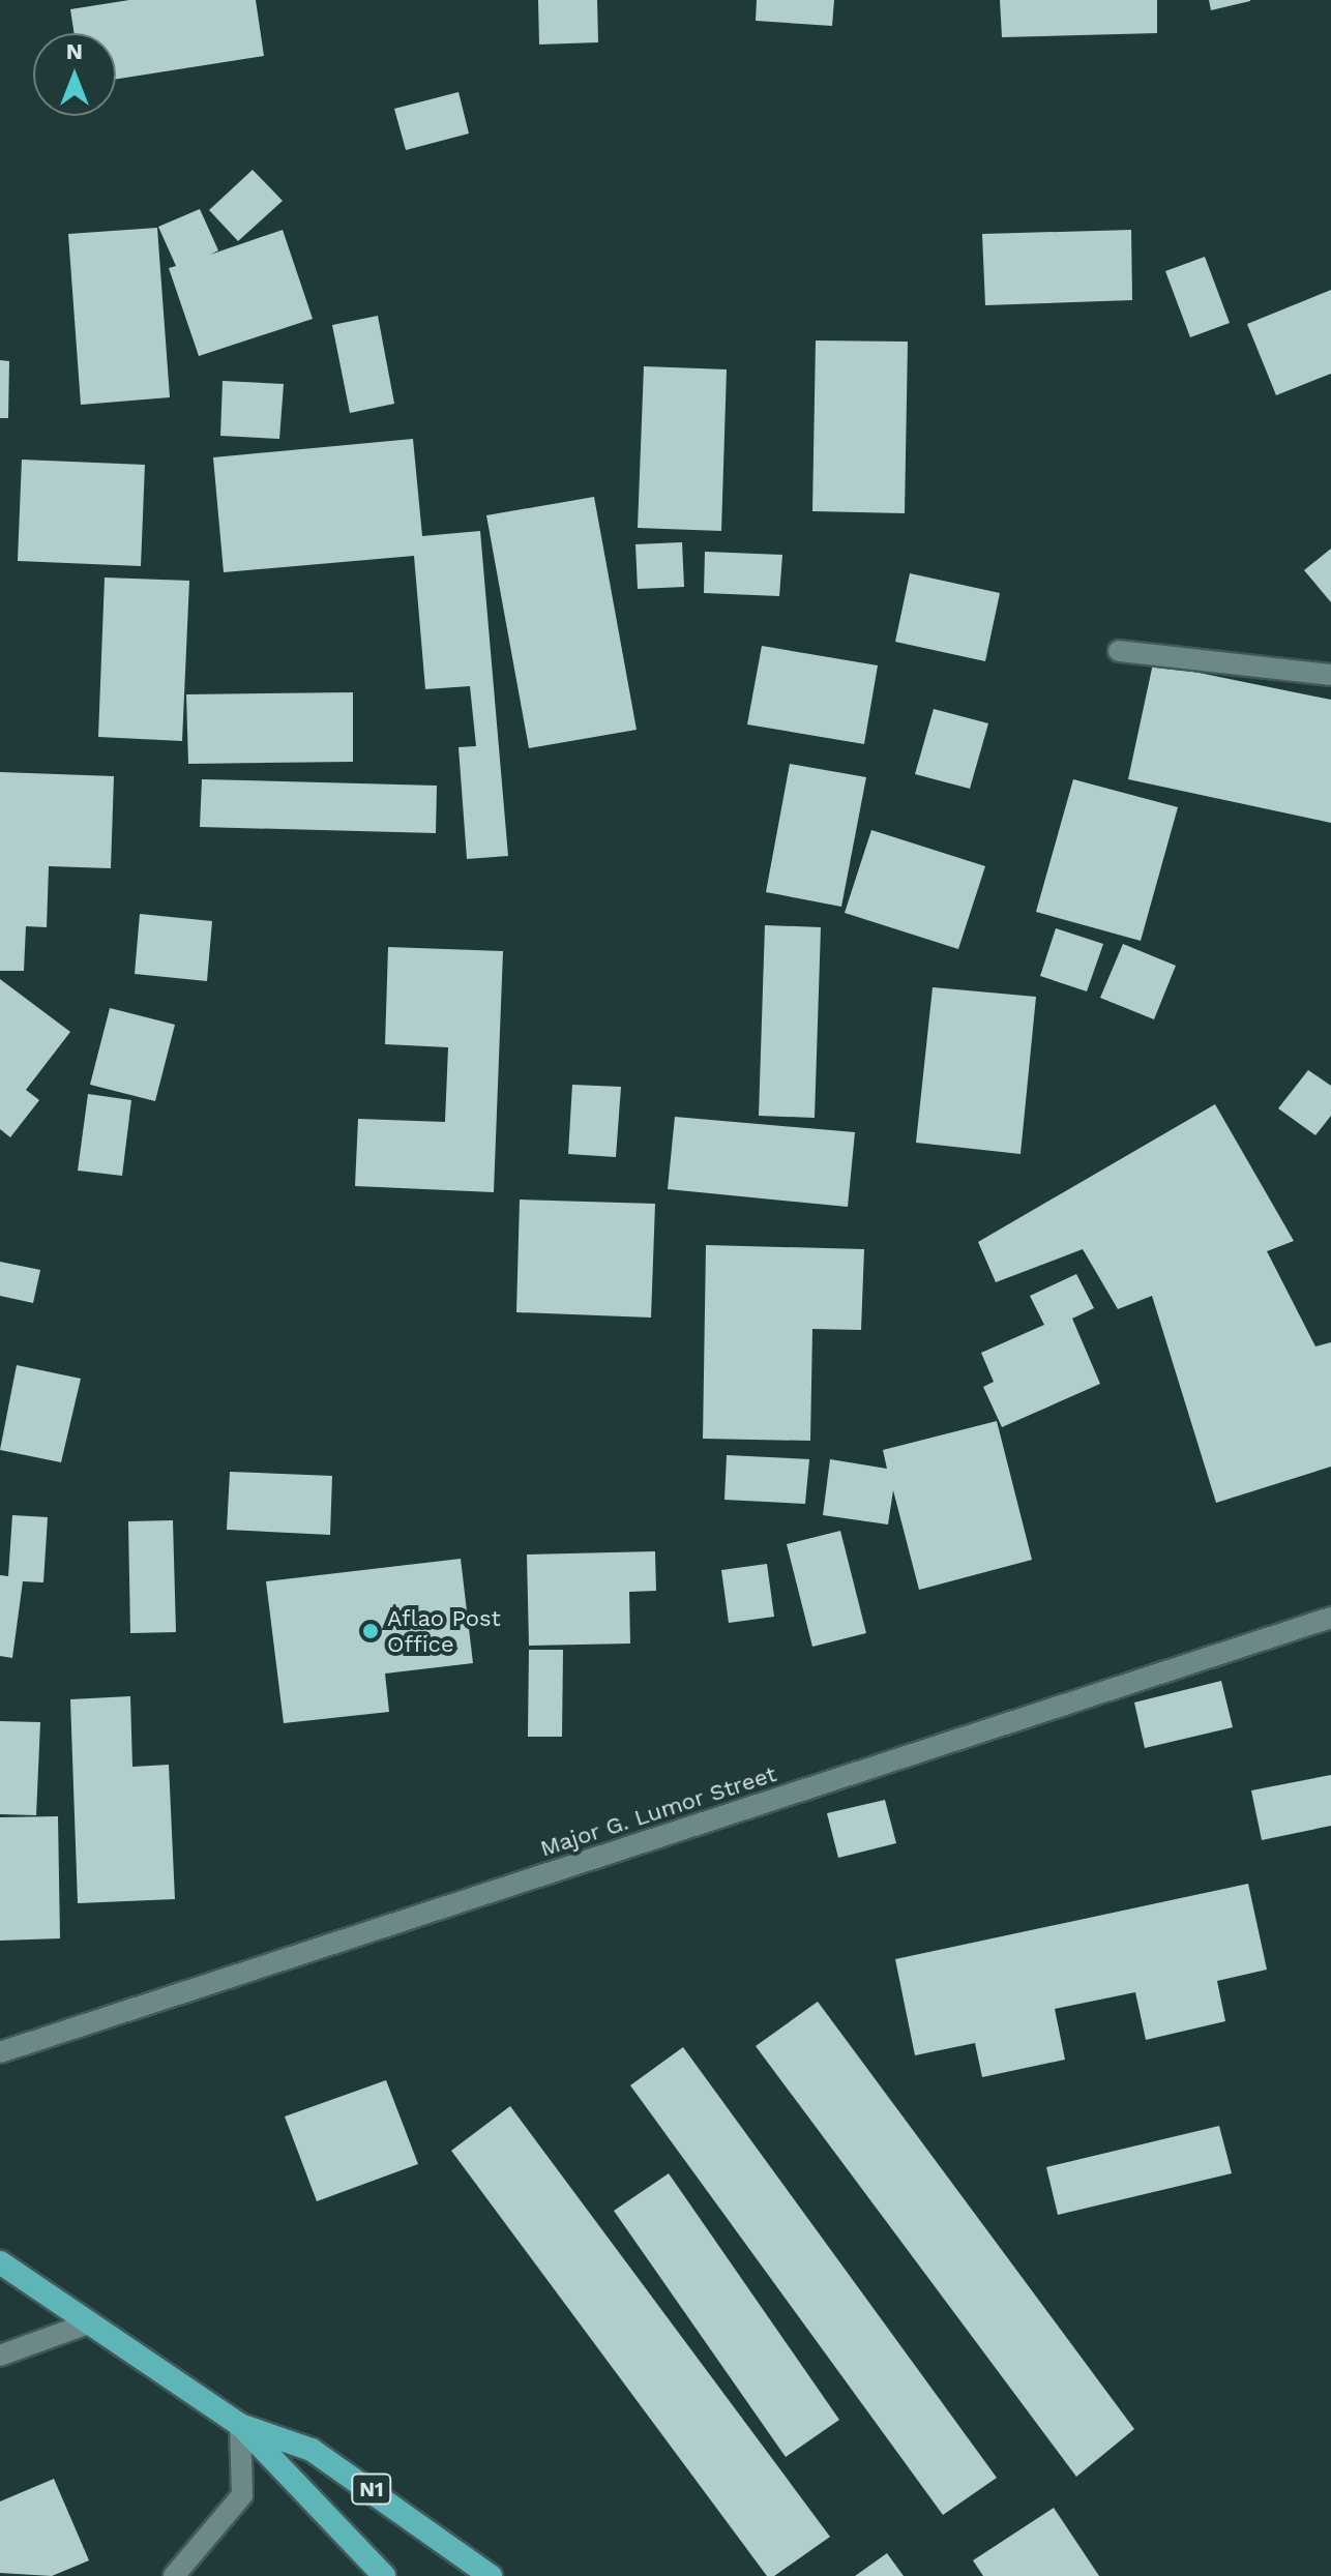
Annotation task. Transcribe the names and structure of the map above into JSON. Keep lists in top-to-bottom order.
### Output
{
  "streets": {
    "highway": ["N1"],
    "street": ["Major G. Lumor Street"]
  },
  "places": ["Aflao Post Office"],
  "north": "top"
}
